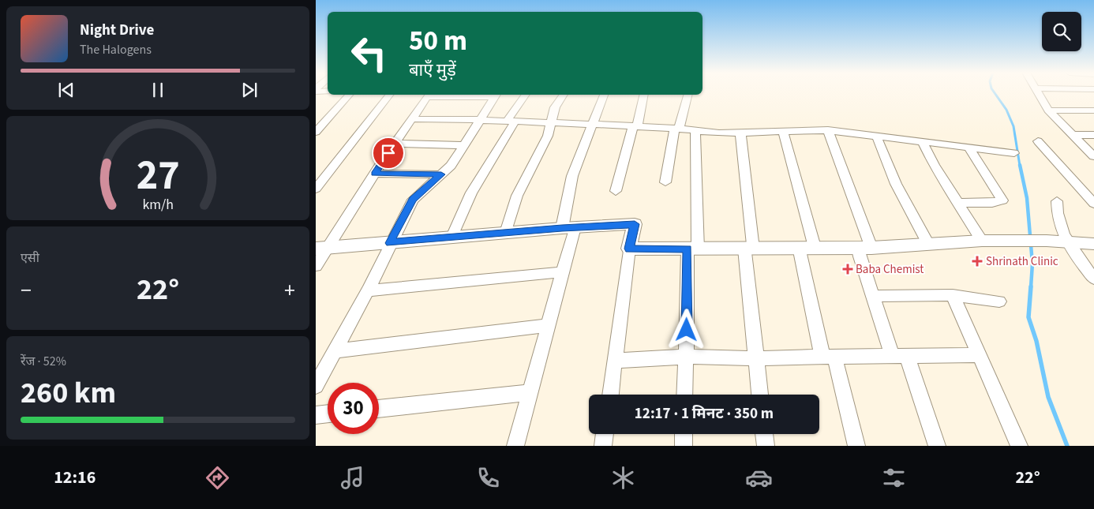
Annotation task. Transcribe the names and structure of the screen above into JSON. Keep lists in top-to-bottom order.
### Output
{
  "places": {
    "health": ["Shrinath Clinic", "Baba Chemist"]
  },
  "page": {
    "turn": ["50 m", "बाएँ मुड़ें"],
    "song": ["Night Drive", "The Halogens"],
    "tile": [
      "एसी",
      ["रेंज · 52%", "260 km"]
    ],
    "heat": ["−", "22°", "+"],
    "limit": "30",
    "trip": "12:17 · 1 मिनट · 350 m",
    "tabs": ["12:16", "22°"],
    "gauge": ["27", "km/h"]
  }
}
